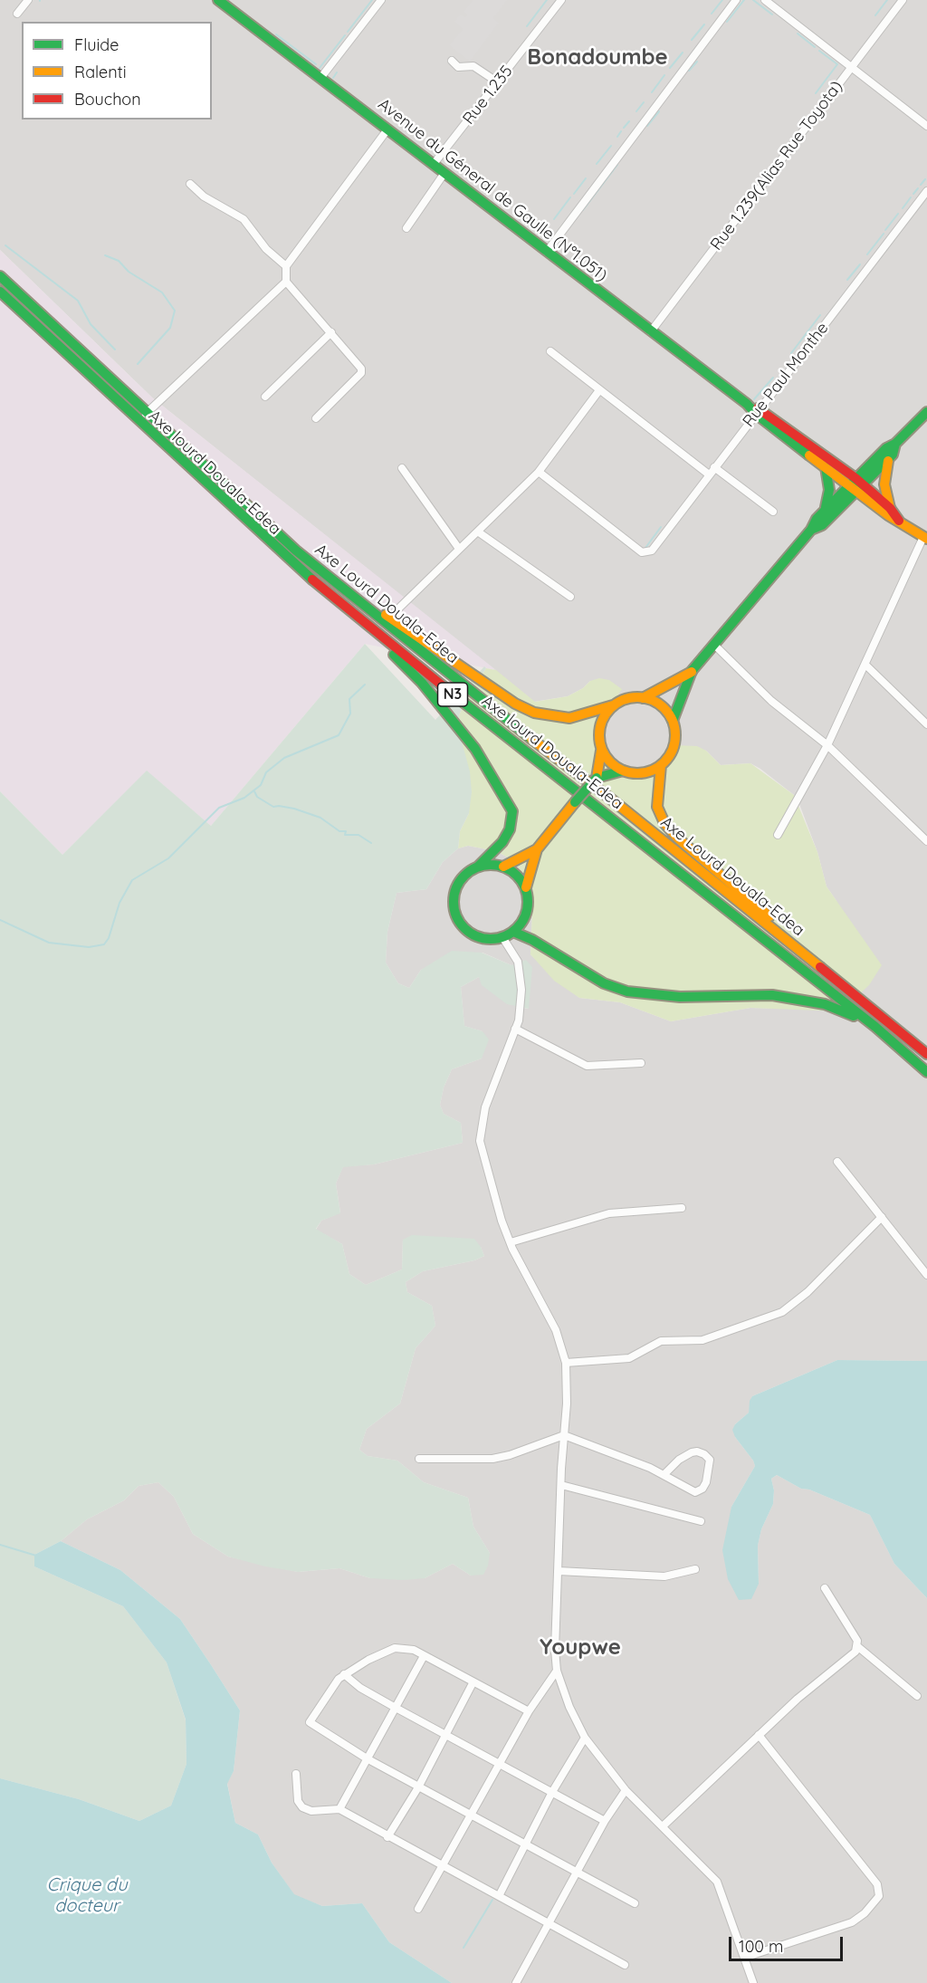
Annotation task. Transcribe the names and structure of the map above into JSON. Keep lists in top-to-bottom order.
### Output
{
  "streets": {
    "main road": [
      "Avenue du Géneral de Gaulle (N°1.051)",
      "Axe lourd Douala-Edea",
      "Axe Lourd Douala-Edea",
      "N3"
    ],
    "street": ["Rue 1.235", "Rue 1.239(Alias Rue Toyota)", "Rue Paul Monthe"]
  },
  "crossings": [
    ["Rue 1.235", "Avenue du Géneral de Gaulle (N°1.051)"],
    ["Rue 1.239(Alias Rue Toyota)", "Avenue du Géneral de Gaulle (N°1.051)"],
    ["Avenue du Géneral de Gaulle (N°1.051)", "Rue Paul Monthe"]
  ],
  "districts": ["Bonadoumbe", "Youpwe"],
  "water": ["Crique du docteur"],
  "legend": ["Fluide", "Ralenti", "Bouchon"],
  "scale_bar": "100 m"
}
